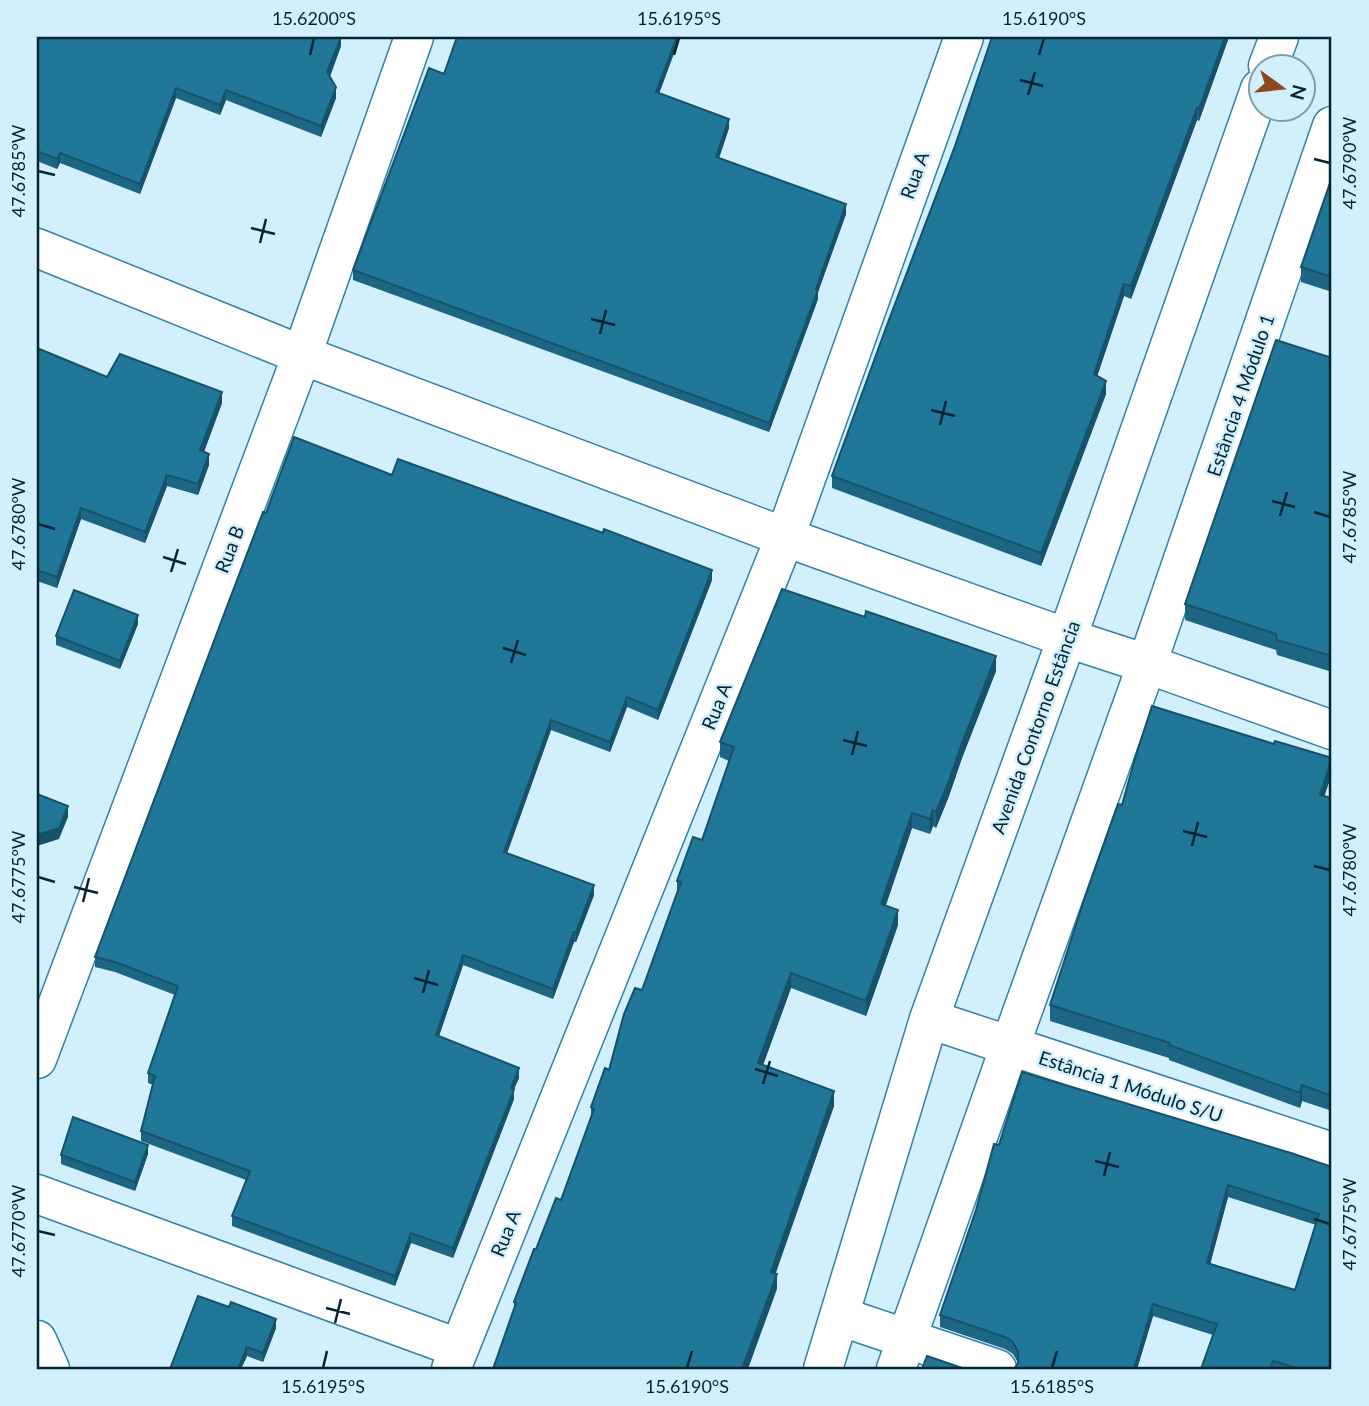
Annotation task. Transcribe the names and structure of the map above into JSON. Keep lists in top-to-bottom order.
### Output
{
  "streets": {
    "street": [
      "Rua A",
      "Estância 4 Módulo 1",
      "Rua B",
      "Avenida Contorno Estância",
      "Estância 1 Módulo S/U"
    ]
  },
  "crossings": [
    ["Estância 4 Módulo 1", "Estância 1 Módulo S/U"],
    ["Avenida Contorno Estância", "Estância 1 Módulo S/U"]
  ],
  "north": "right",
  "coordinates": [
    "15.6200°S",
    "15.6195°S",
    "15.6190°S",
    "47.6790°W",
    "47.6785°W",
    "47.6780°W",
    "47.6775°W",
    "47.6770°W",
    "15.6185°S"
  ]
}
